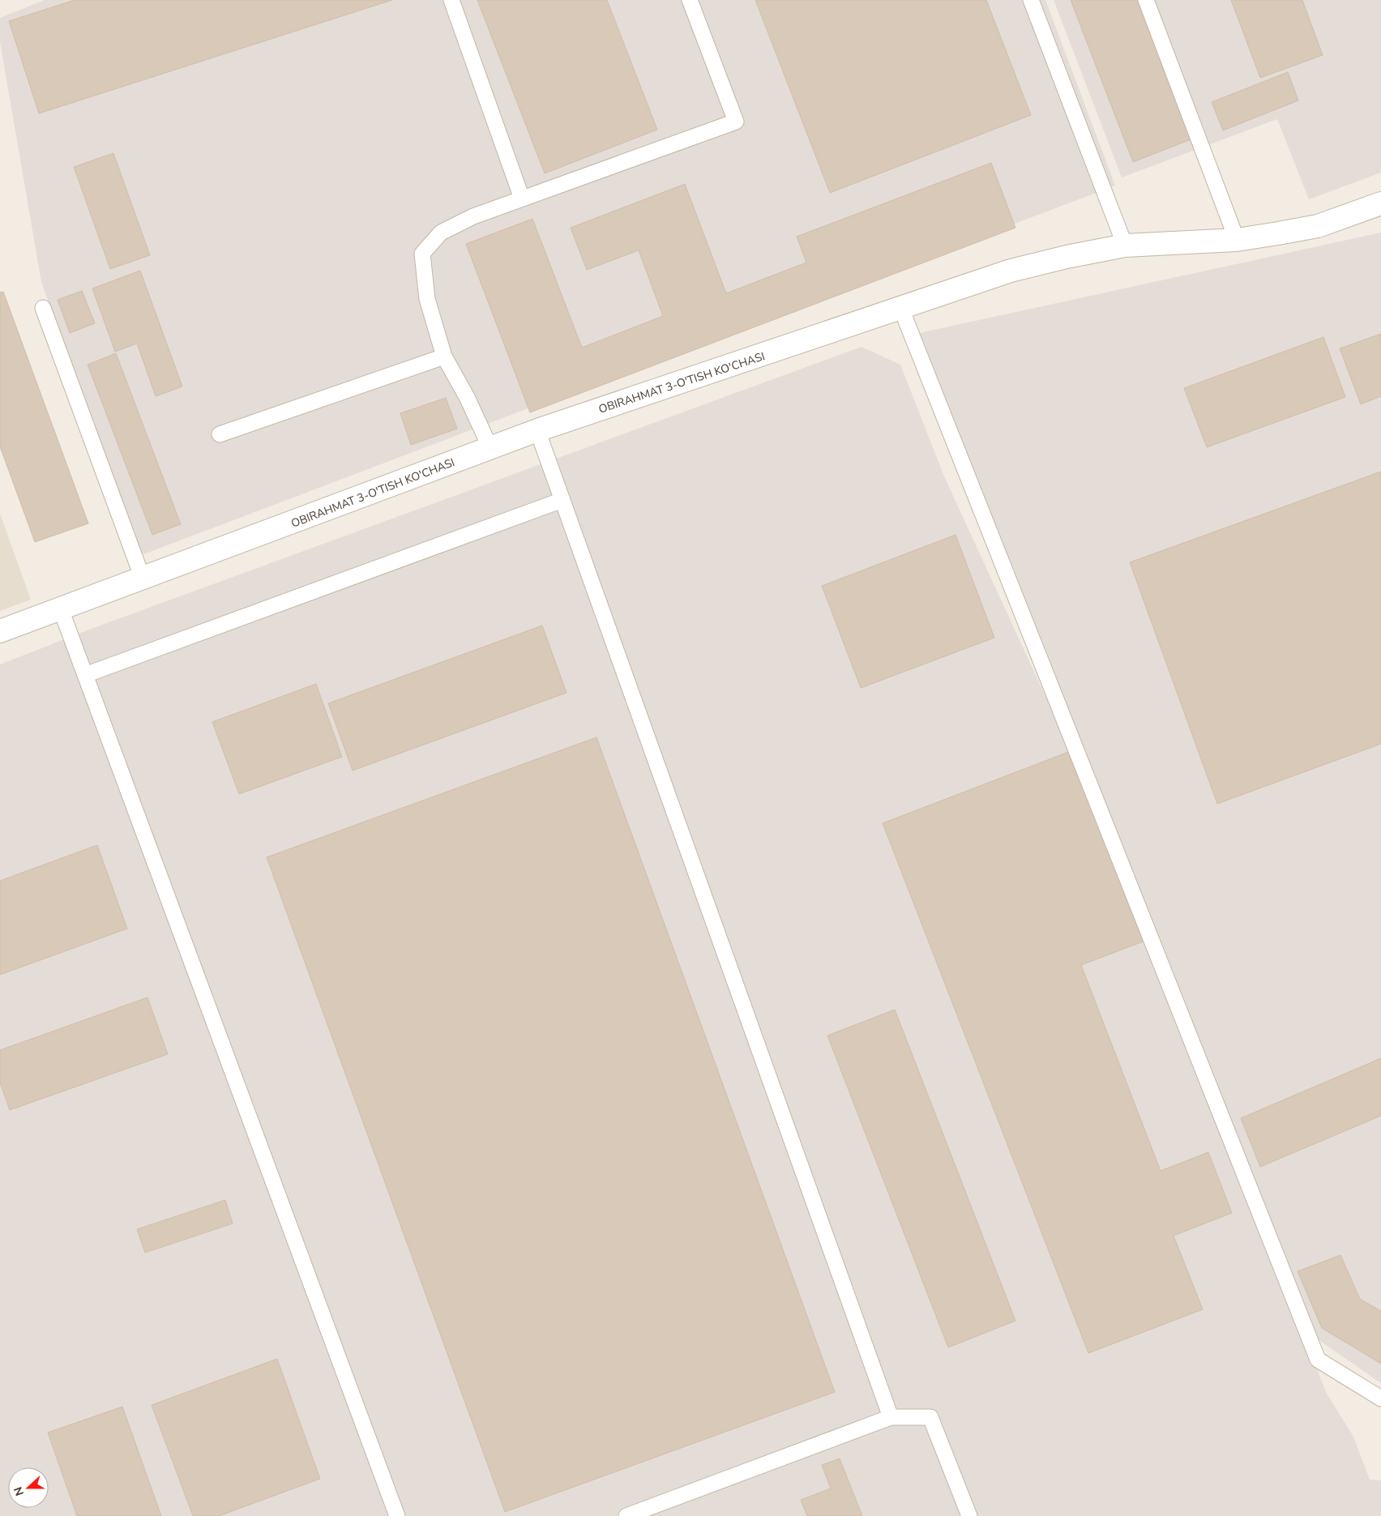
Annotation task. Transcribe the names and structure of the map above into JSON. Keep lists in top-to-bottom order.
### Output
{
  "streets": {
    "street": ["OBIRAHMAT 3-O'TISH KO'CHASI"]
  },
  "north": "left"
}
